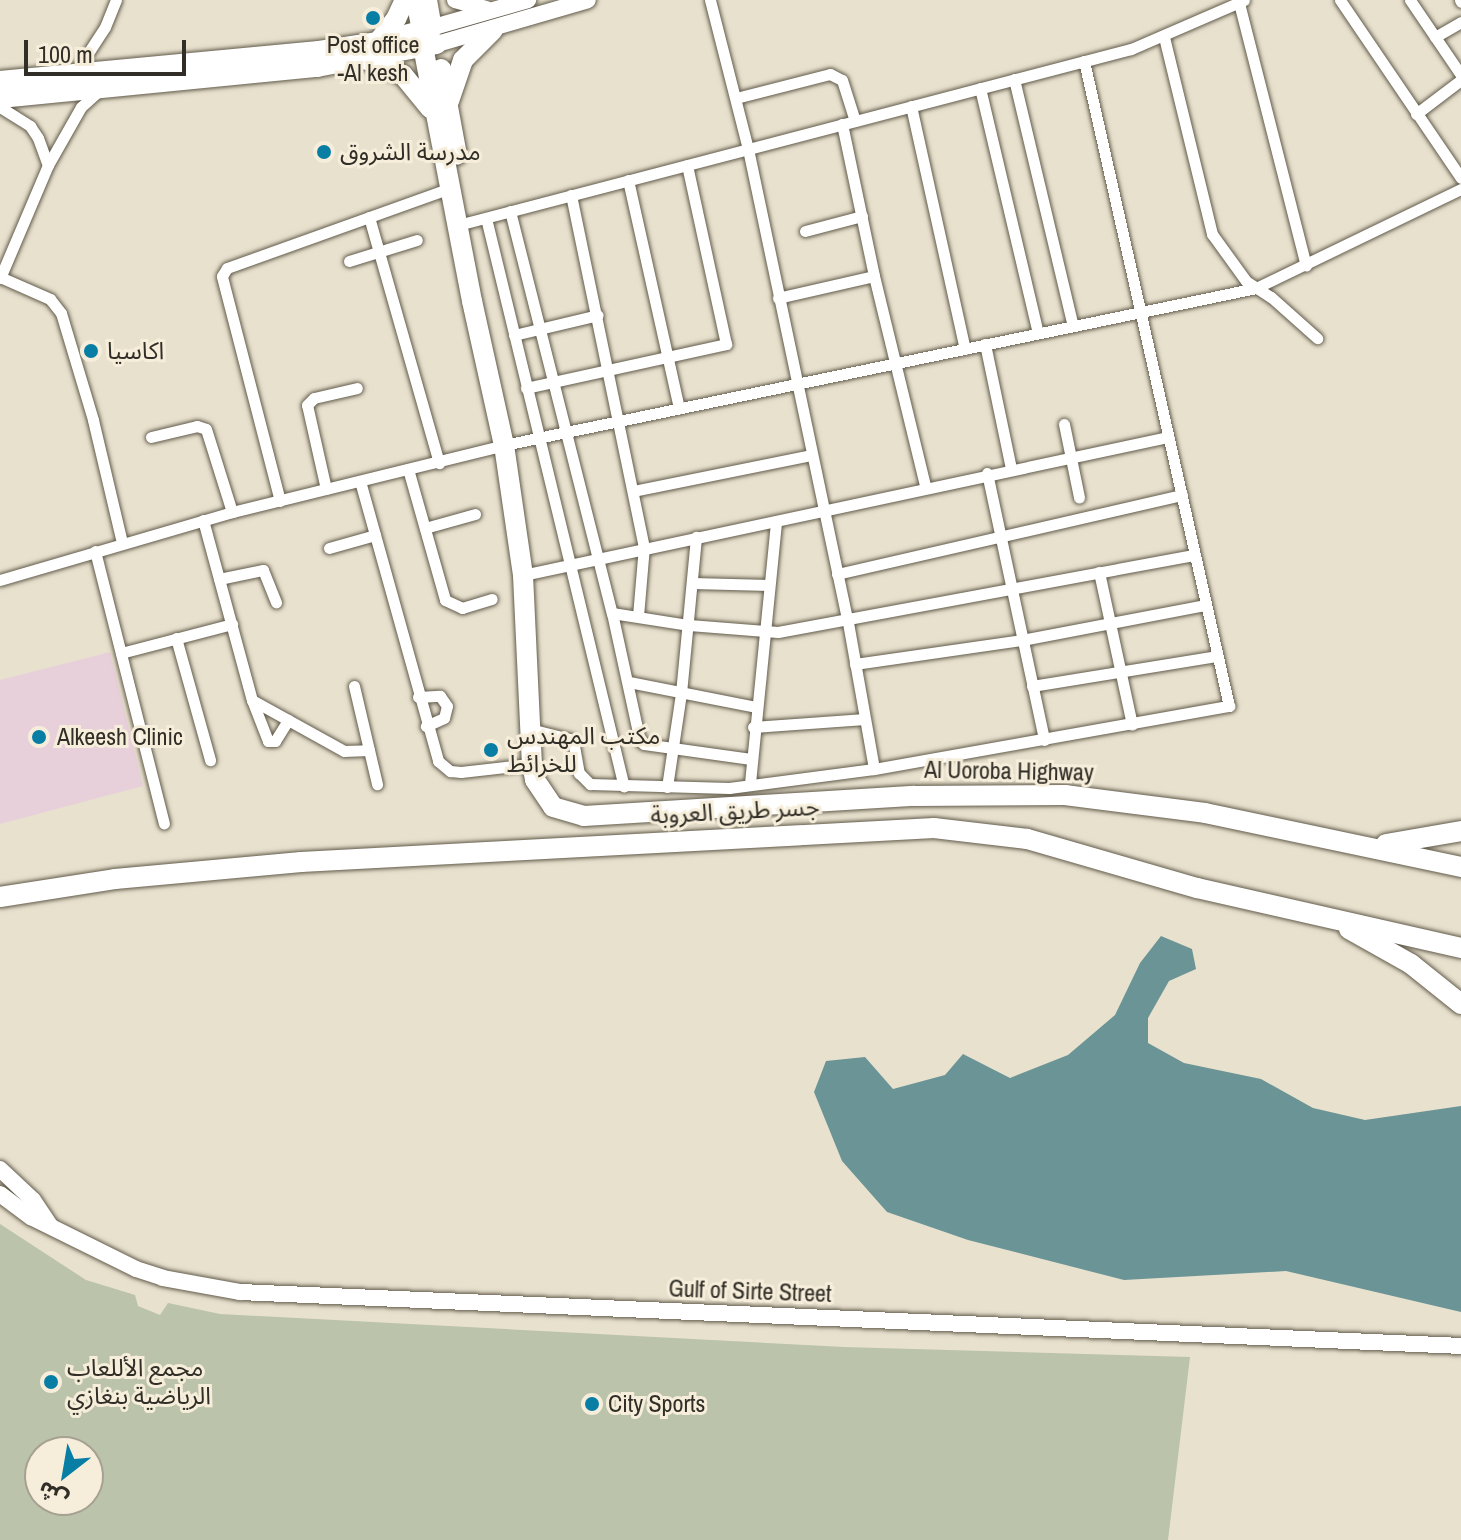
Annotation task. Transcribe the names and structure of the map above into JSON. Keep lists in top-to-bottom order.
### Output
{
  "streets": {
    "highway": ["Al Uoroba Highway", "جسر طريق العروبة"],
    "main road": ["Gulf of Sirte Street"]
  },
  "places": [
    "Post office -Al kesh",
    "مدرسة الشروق",
    "اكاسيا",
    "Alkeesh Clinic",
    "مكتب المهندس للخرائط",
    "مجمع الأللعاب الرياضية بنغازي",
    "City Sports"
  ],
  "scale_bar": "100 m",
  "north": "bottom left"
}
